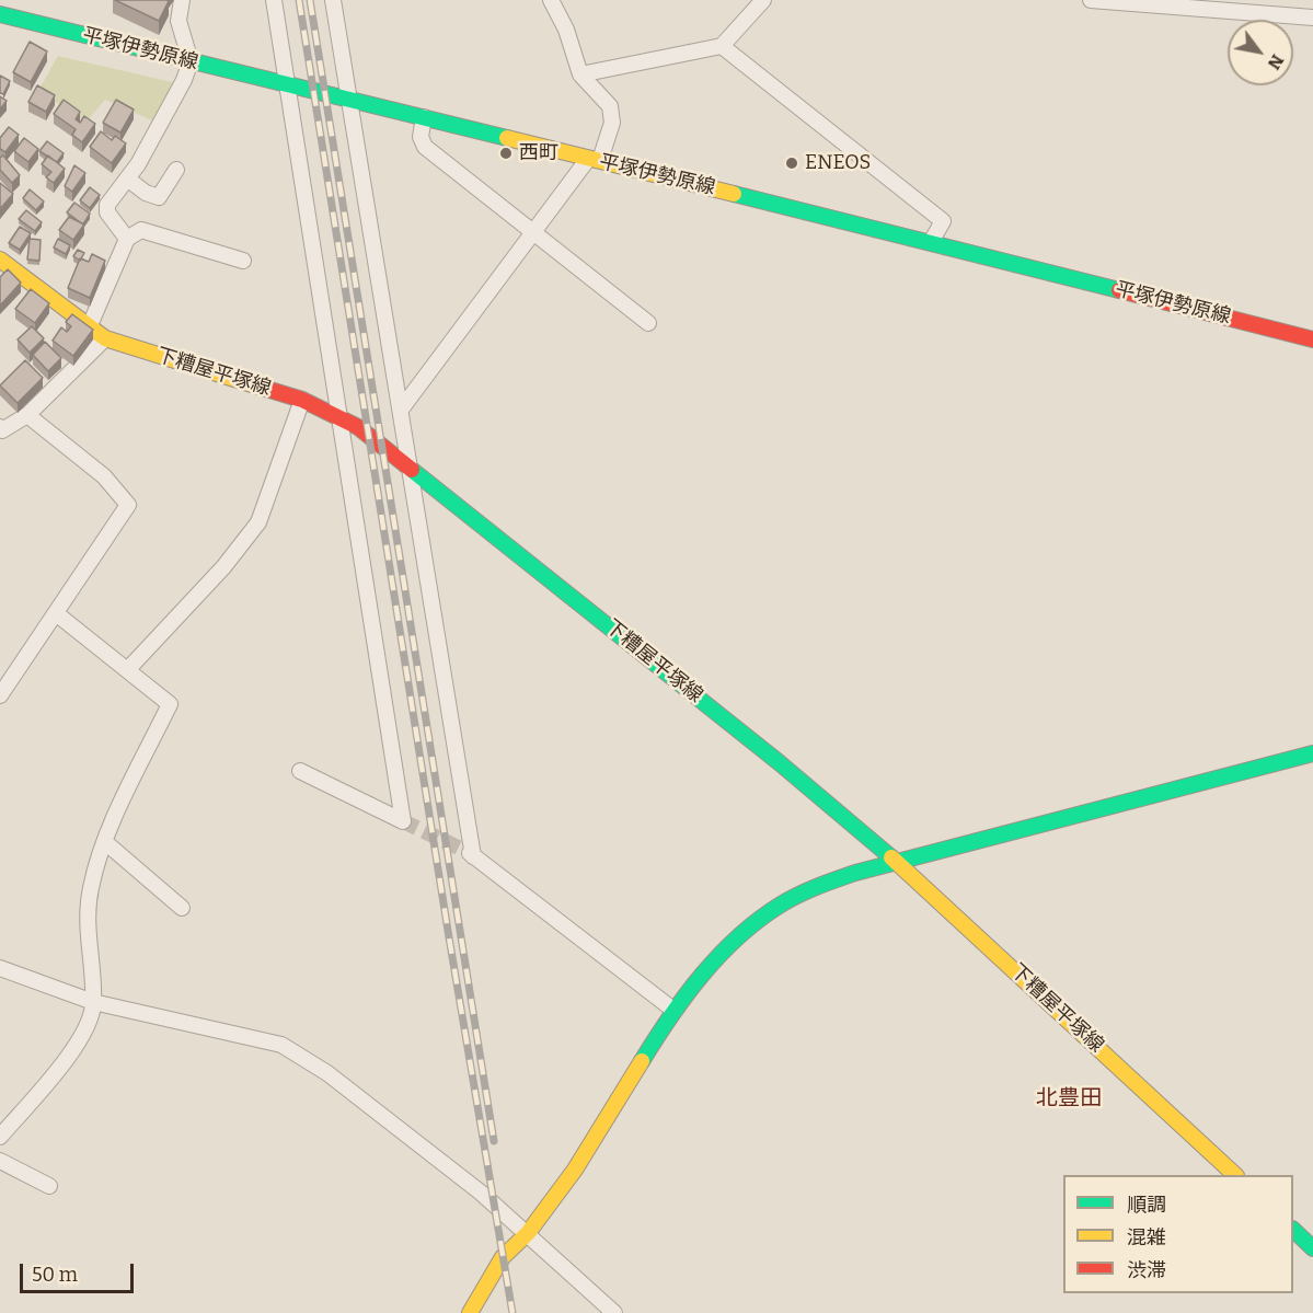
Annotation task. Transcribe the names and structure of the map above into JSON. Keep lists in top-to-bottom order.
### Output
{
  "streets": {
    "main road": ["平塚伊勢原線", "下糟屋平塚線"]
  },
  "districts": ["北豊田"],
  "places": ["西町", "ENEOS"],
  "legend": ["順調", "混雑", "渋滞"],
  "scale_bar": "50 m",
  "north": "bottom right"
}
